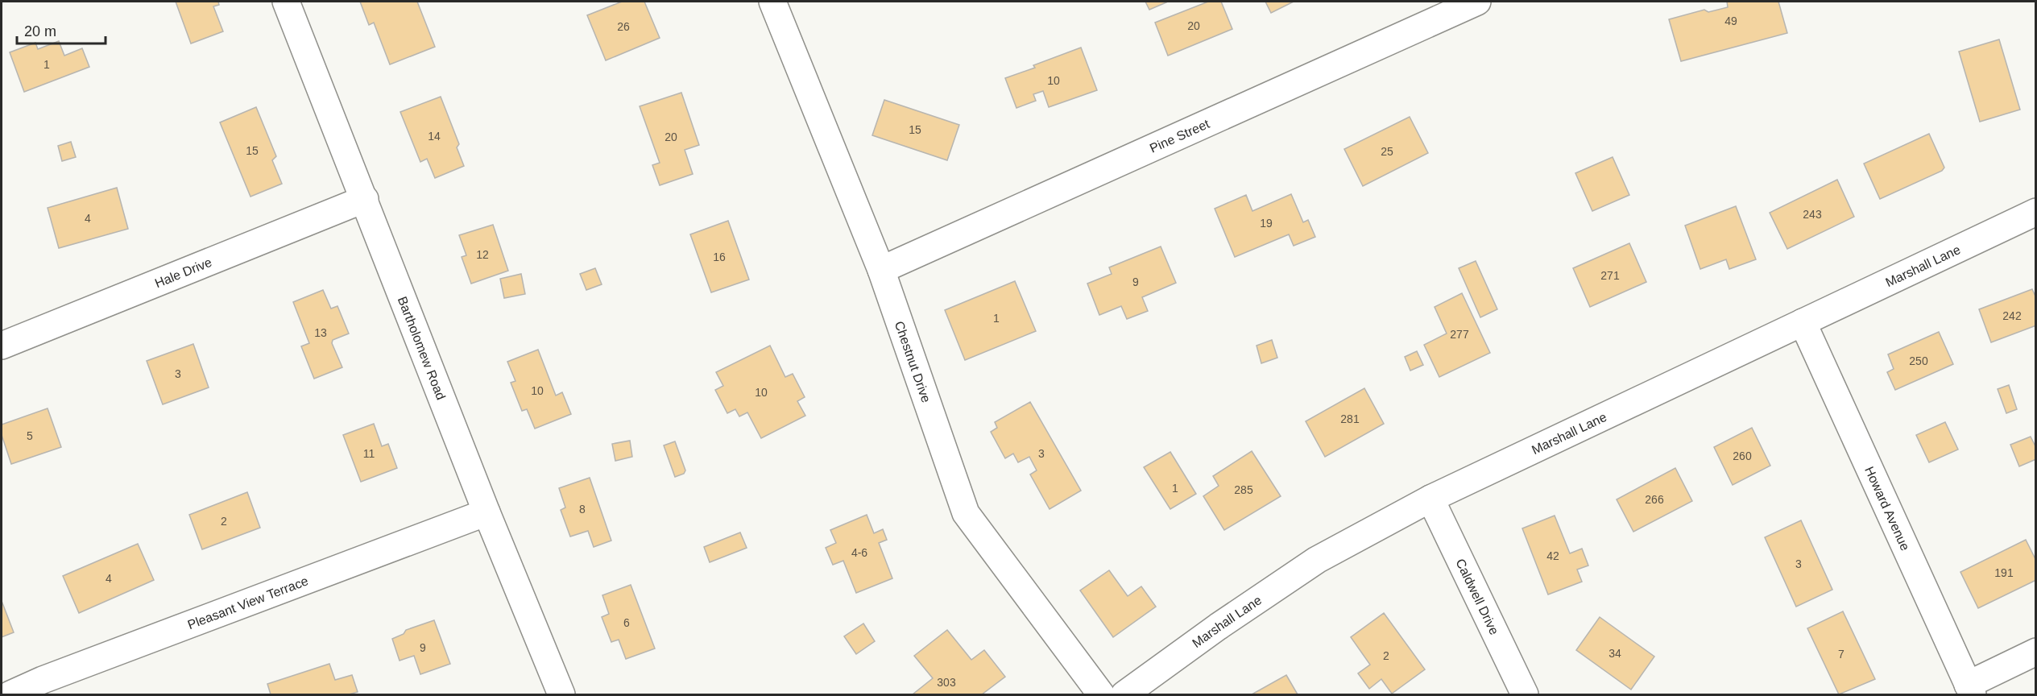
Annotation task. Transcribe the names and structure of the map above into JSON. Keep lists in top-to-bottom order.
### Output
{
  "streets": {
    "street": [
      "Pine Street",
      "Marshall Lane",
      "Hale Drive",
      "Bartholomew Road",
      "Chestnut Drive",
      "Howard Avenue",
      "Caldwell Drive",
      "Pleasant View Terrace"
    ]
  },
  "crossings": [
    ["Pine Street", "Chestnut Drive"],
    ["Marshall Lane", "Howard Avenue"],
    ["Marshall Lane", "Caldwell Drive"],
    ["Hale Drive", "Bartholomew Road"],
    ["Bartholomew Road", "Pleasant View Terrace"]
  ],
  "house_numbers": [
    "49",
    "20",
    "26",
    "1",
    "10",
    "15",
    "14",
    "20",
    "15",
    "25",
    "243",
    "4",
    "19",
    "12",
    "16",
    "271",
    "9",
    "242",
    "1",
    "13",
    "277",
    "250",
    "3",
    "10",
    "10",
    "281",
    "5",
    "11",
    "3",
    "260",
    "1",
    "285",
    "266",
    "8",
    "2",
    "4-6",
    "42",
    "3",
    "191",
    "4",
    "6",
    "9",
    "34",
    "7",
    "2",
    "303"
  ],
  "scale_bar": "20 m"
}
